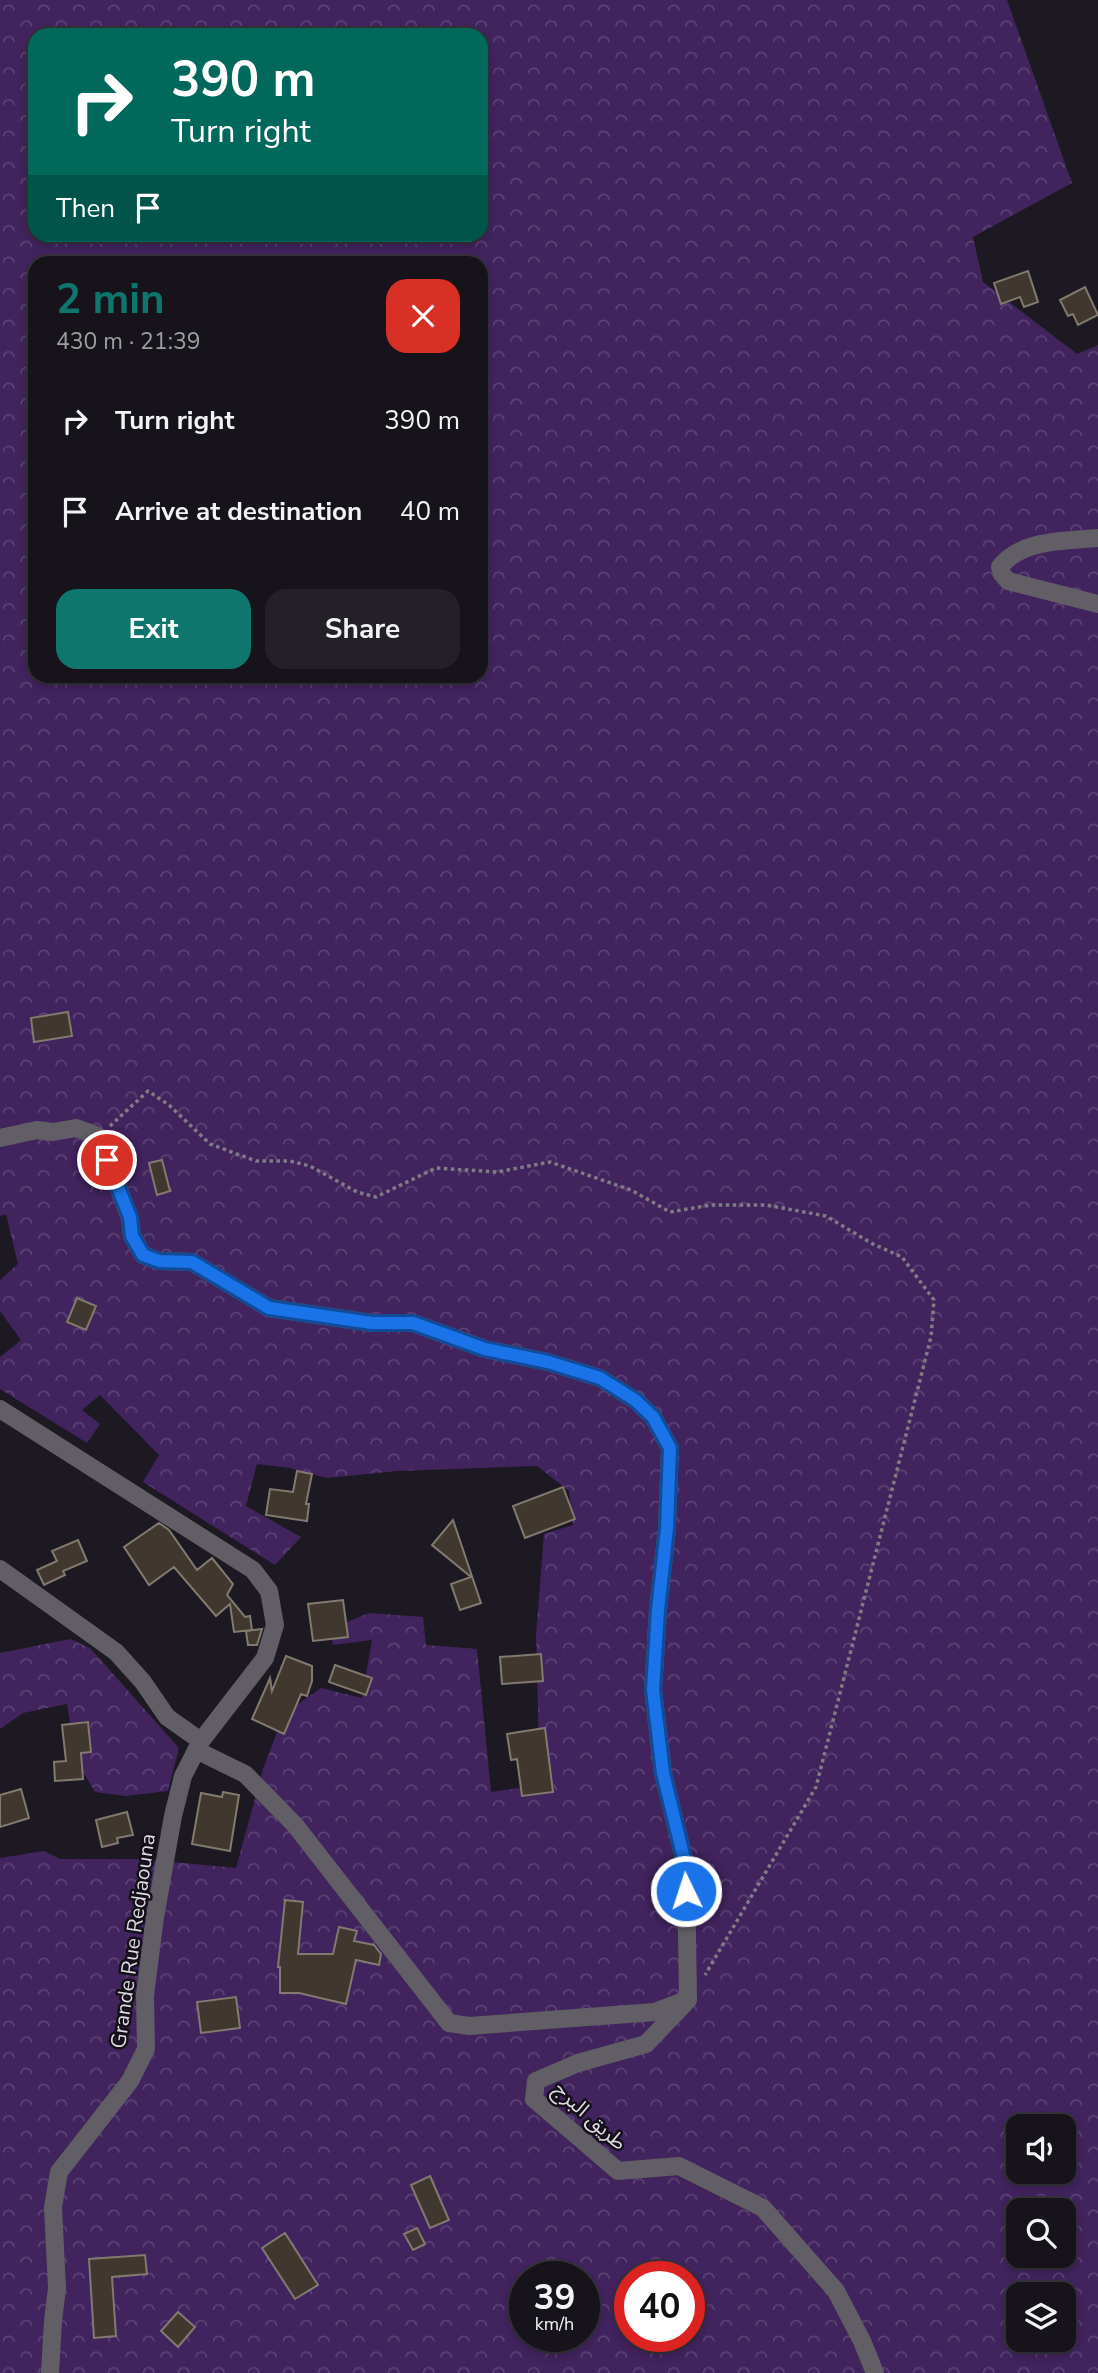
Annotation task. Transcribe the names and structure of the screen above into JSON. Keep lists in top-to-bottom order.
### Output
{
  "streets": {
    "street": ["Grande Rue Redjaouna", "طريق البرج"]
  },
  "page": {
    "turn": ["390 m", "Turn right"],
    "then": "Then",
    "heading": ["2 min", "430 m · 21:39"],
    "list": [
      {
        "name": "Turn right",
        "value": "390 m"
      },
      {
        "name": "Arrive at destination",
        "value": "40 m"
      }
    ],
    "buttons": ["Exit", "Share"],
    "speed": "39 km/h",
    "limit": "40"
  }
}
